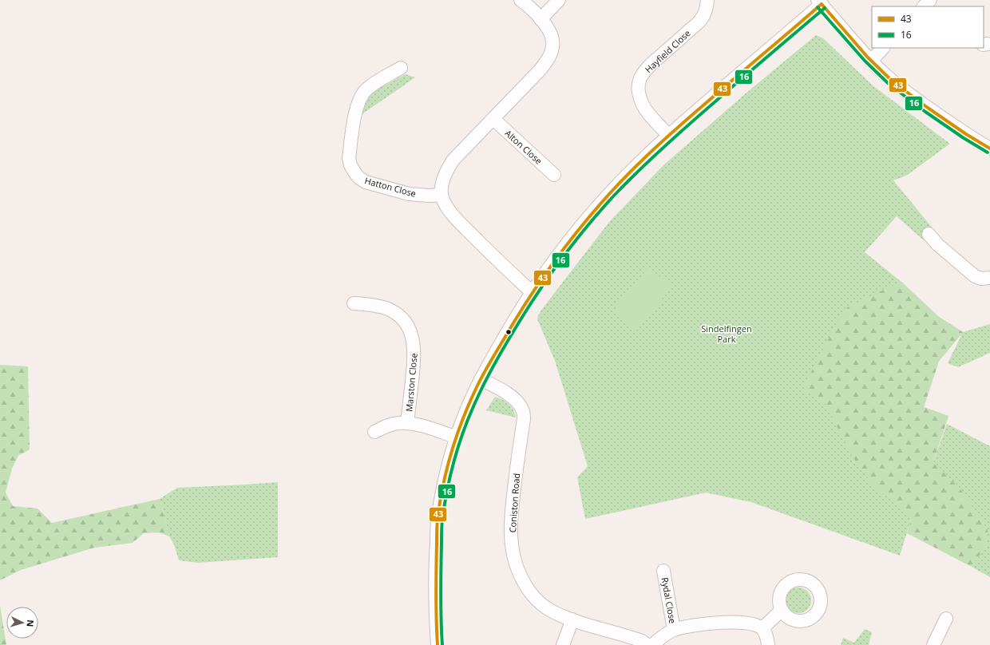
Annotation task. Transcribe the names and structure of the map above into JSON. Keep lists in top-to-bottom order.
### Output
{
  "streets": {
    "street": [
      "Hayfield Close",
      "Alton Close",
      "Hatton Close",
      "Marston Close",
      "Coniston Road",
      "Rydal Close"
    ]
  },
  "parks": ["Sindelfingen Park"],
  "lines": ["transit line 43", "transit line 16"],
  "legend": ["43", "16"],
  "north": "right"
}
